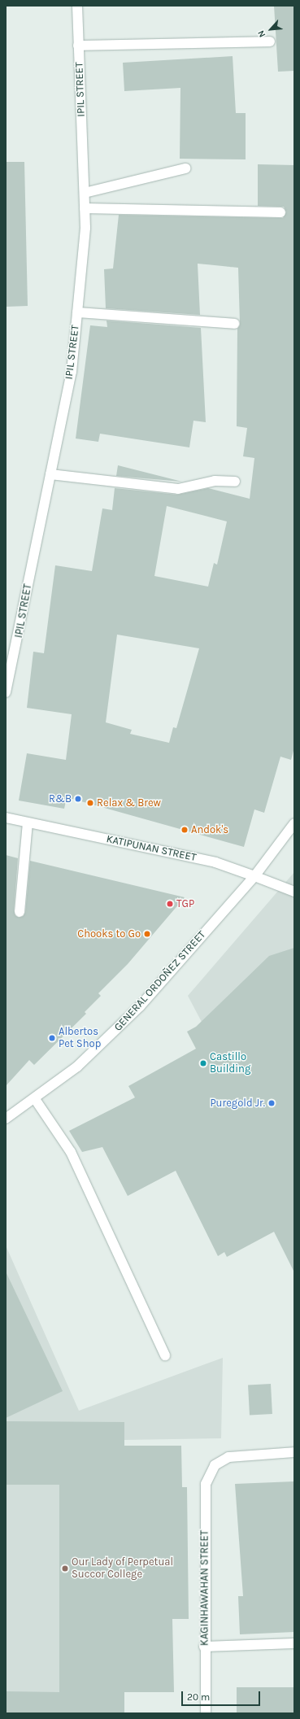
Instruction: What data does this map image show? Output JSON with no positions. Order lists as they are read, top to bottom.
{
  "streets": {
    "street": [
      "IPIL STREET",
      "KATIPUNAN STREET",
      "GENERAL ORDOÑEZ STREET",
      "KAGINHAWAHAN STREET"
    ]
  },
  "crossings": [
    ["KATIPUNAN STREET", "GENERAL ORDOÑEZ STREET"]
  ],
  "places": [
    "R&B",
    "Relax & Brew",
    "Andok's",
    "TGP",
    "Chooks to Go",
    "Albertos Pet Shop",
    "Castillo Building",
    "Puregold Jr.",
    "Our Lady of Perpetual Succor College"
  ],
  "scale_bar": "20 m",
  "north": "bottom left"
}
